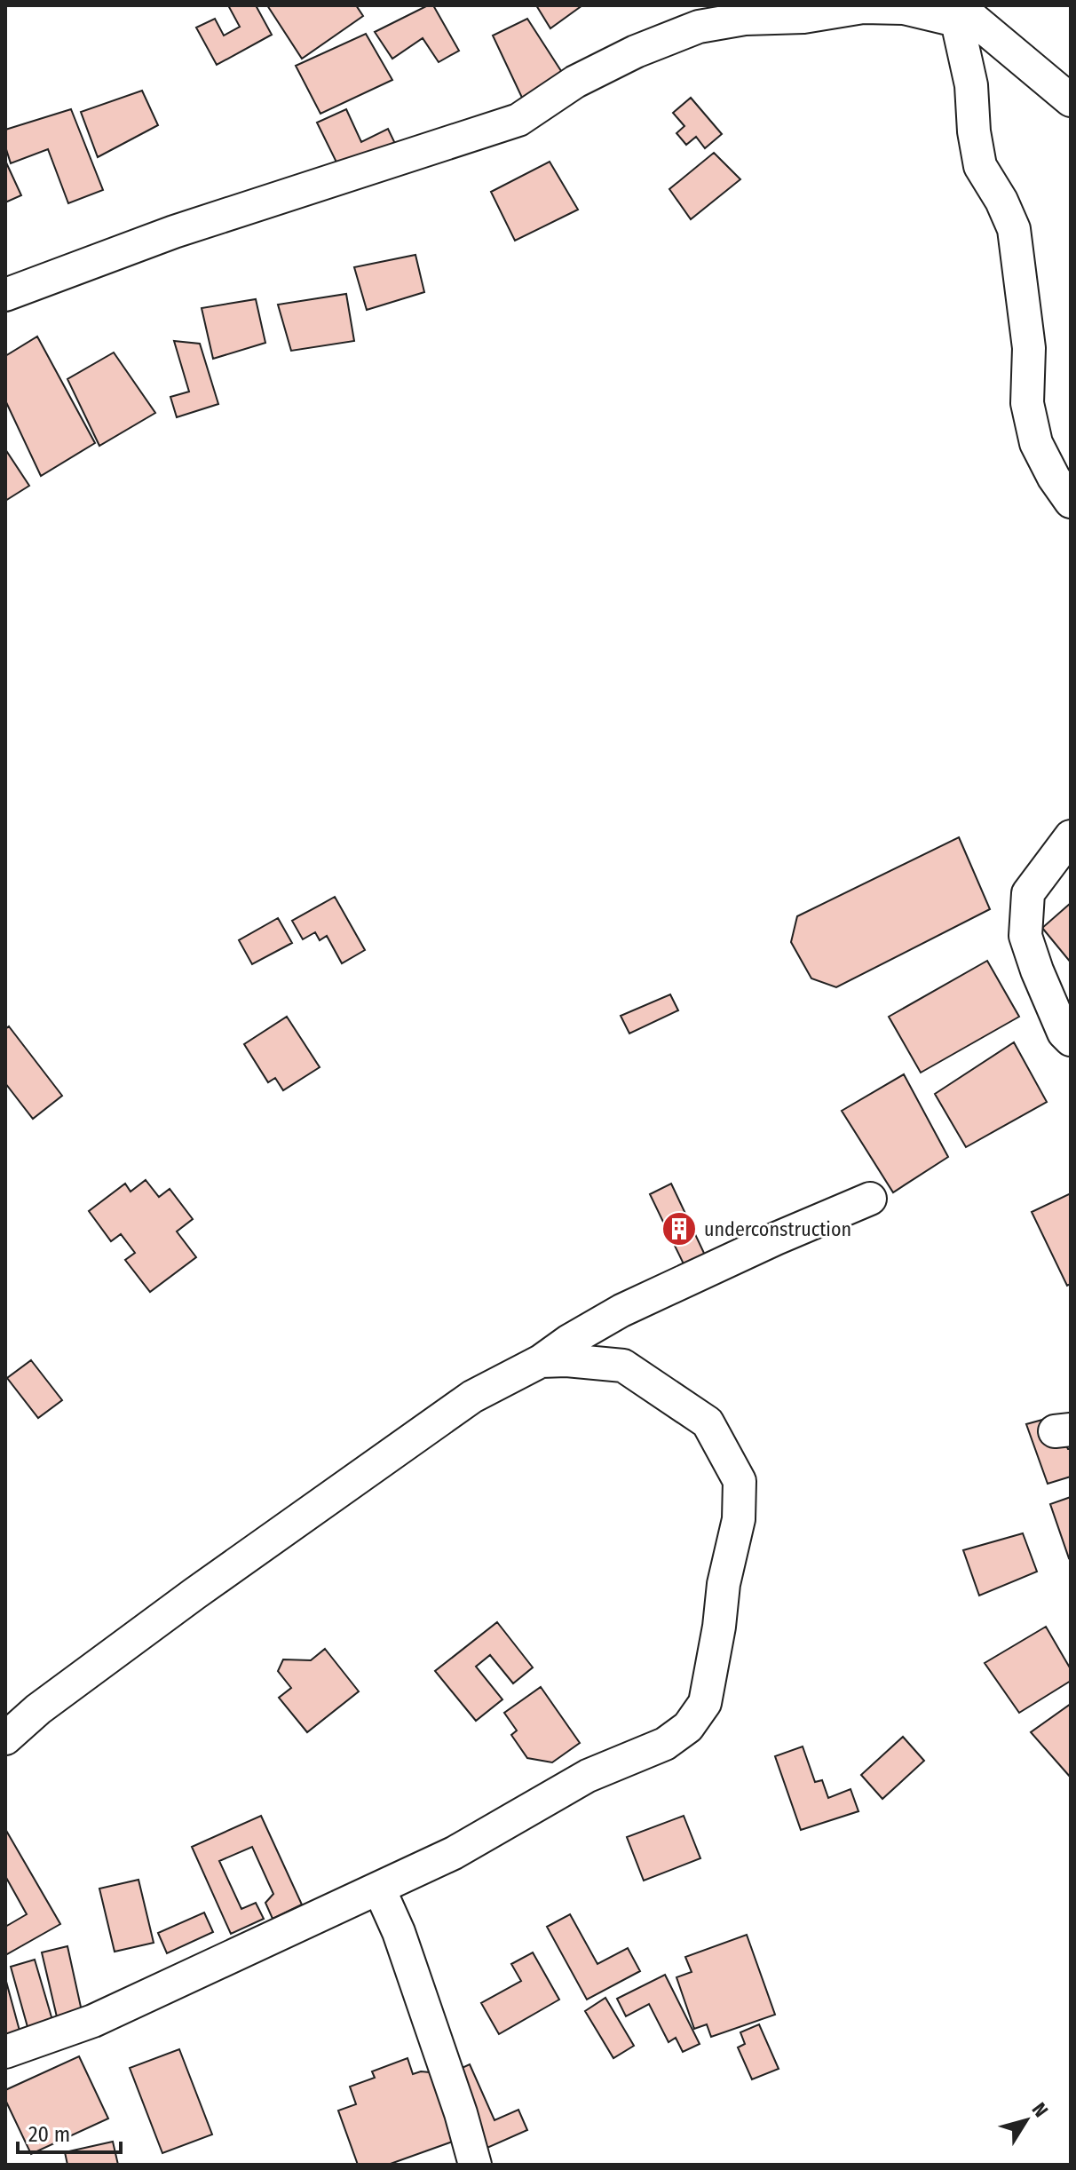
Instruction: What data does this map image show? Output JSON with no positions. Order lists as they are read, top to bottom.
{
  "places": {
    "building": ["underconstruction"]
  },
  "scale_bar": "20 m",
  "north": "top right"
}
